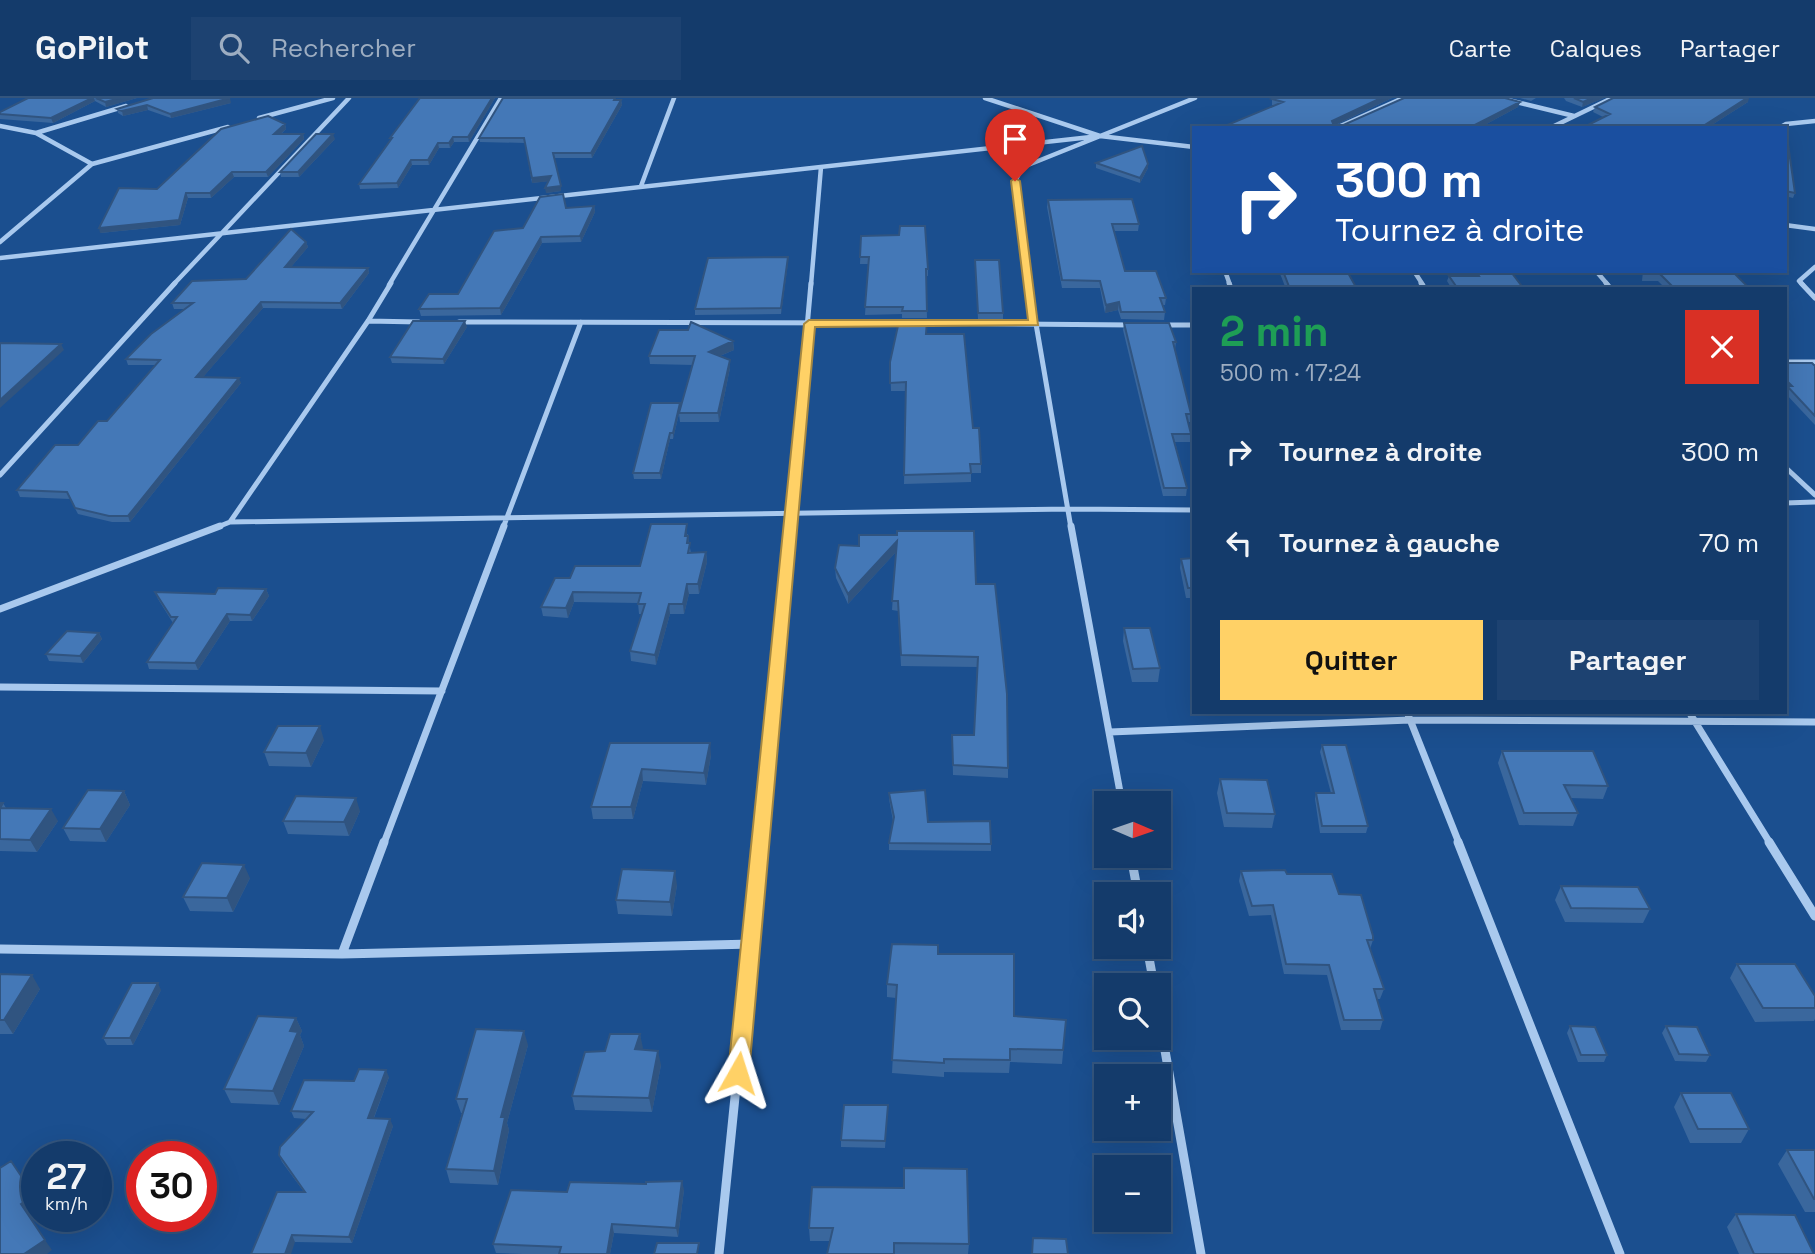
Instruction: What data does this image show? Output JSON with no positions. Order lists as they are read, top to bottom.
{
  "north": "right",
  "page": {
    "header": "GoPilot",
    "search": "Rechercher",
    "nav": ["Carte", "Calques", "Partager"],
    "turn": ["300 m", "Tournez à droite"],
    "heading": ["2 min", "500 m · 17:24"],
    "list": [
      {
        "name": "Tournez à droite",
        "value": "300 m"
      },
      {
        "name": "Tournez à gauche",
        "value": "70 m"
      }
    ],
    "buttons": ["Quitter", "Partager"],
    "map_buttons": ["+", "−"],
    "speed": "27 km/h",
    "limit": "30"
  }
}
